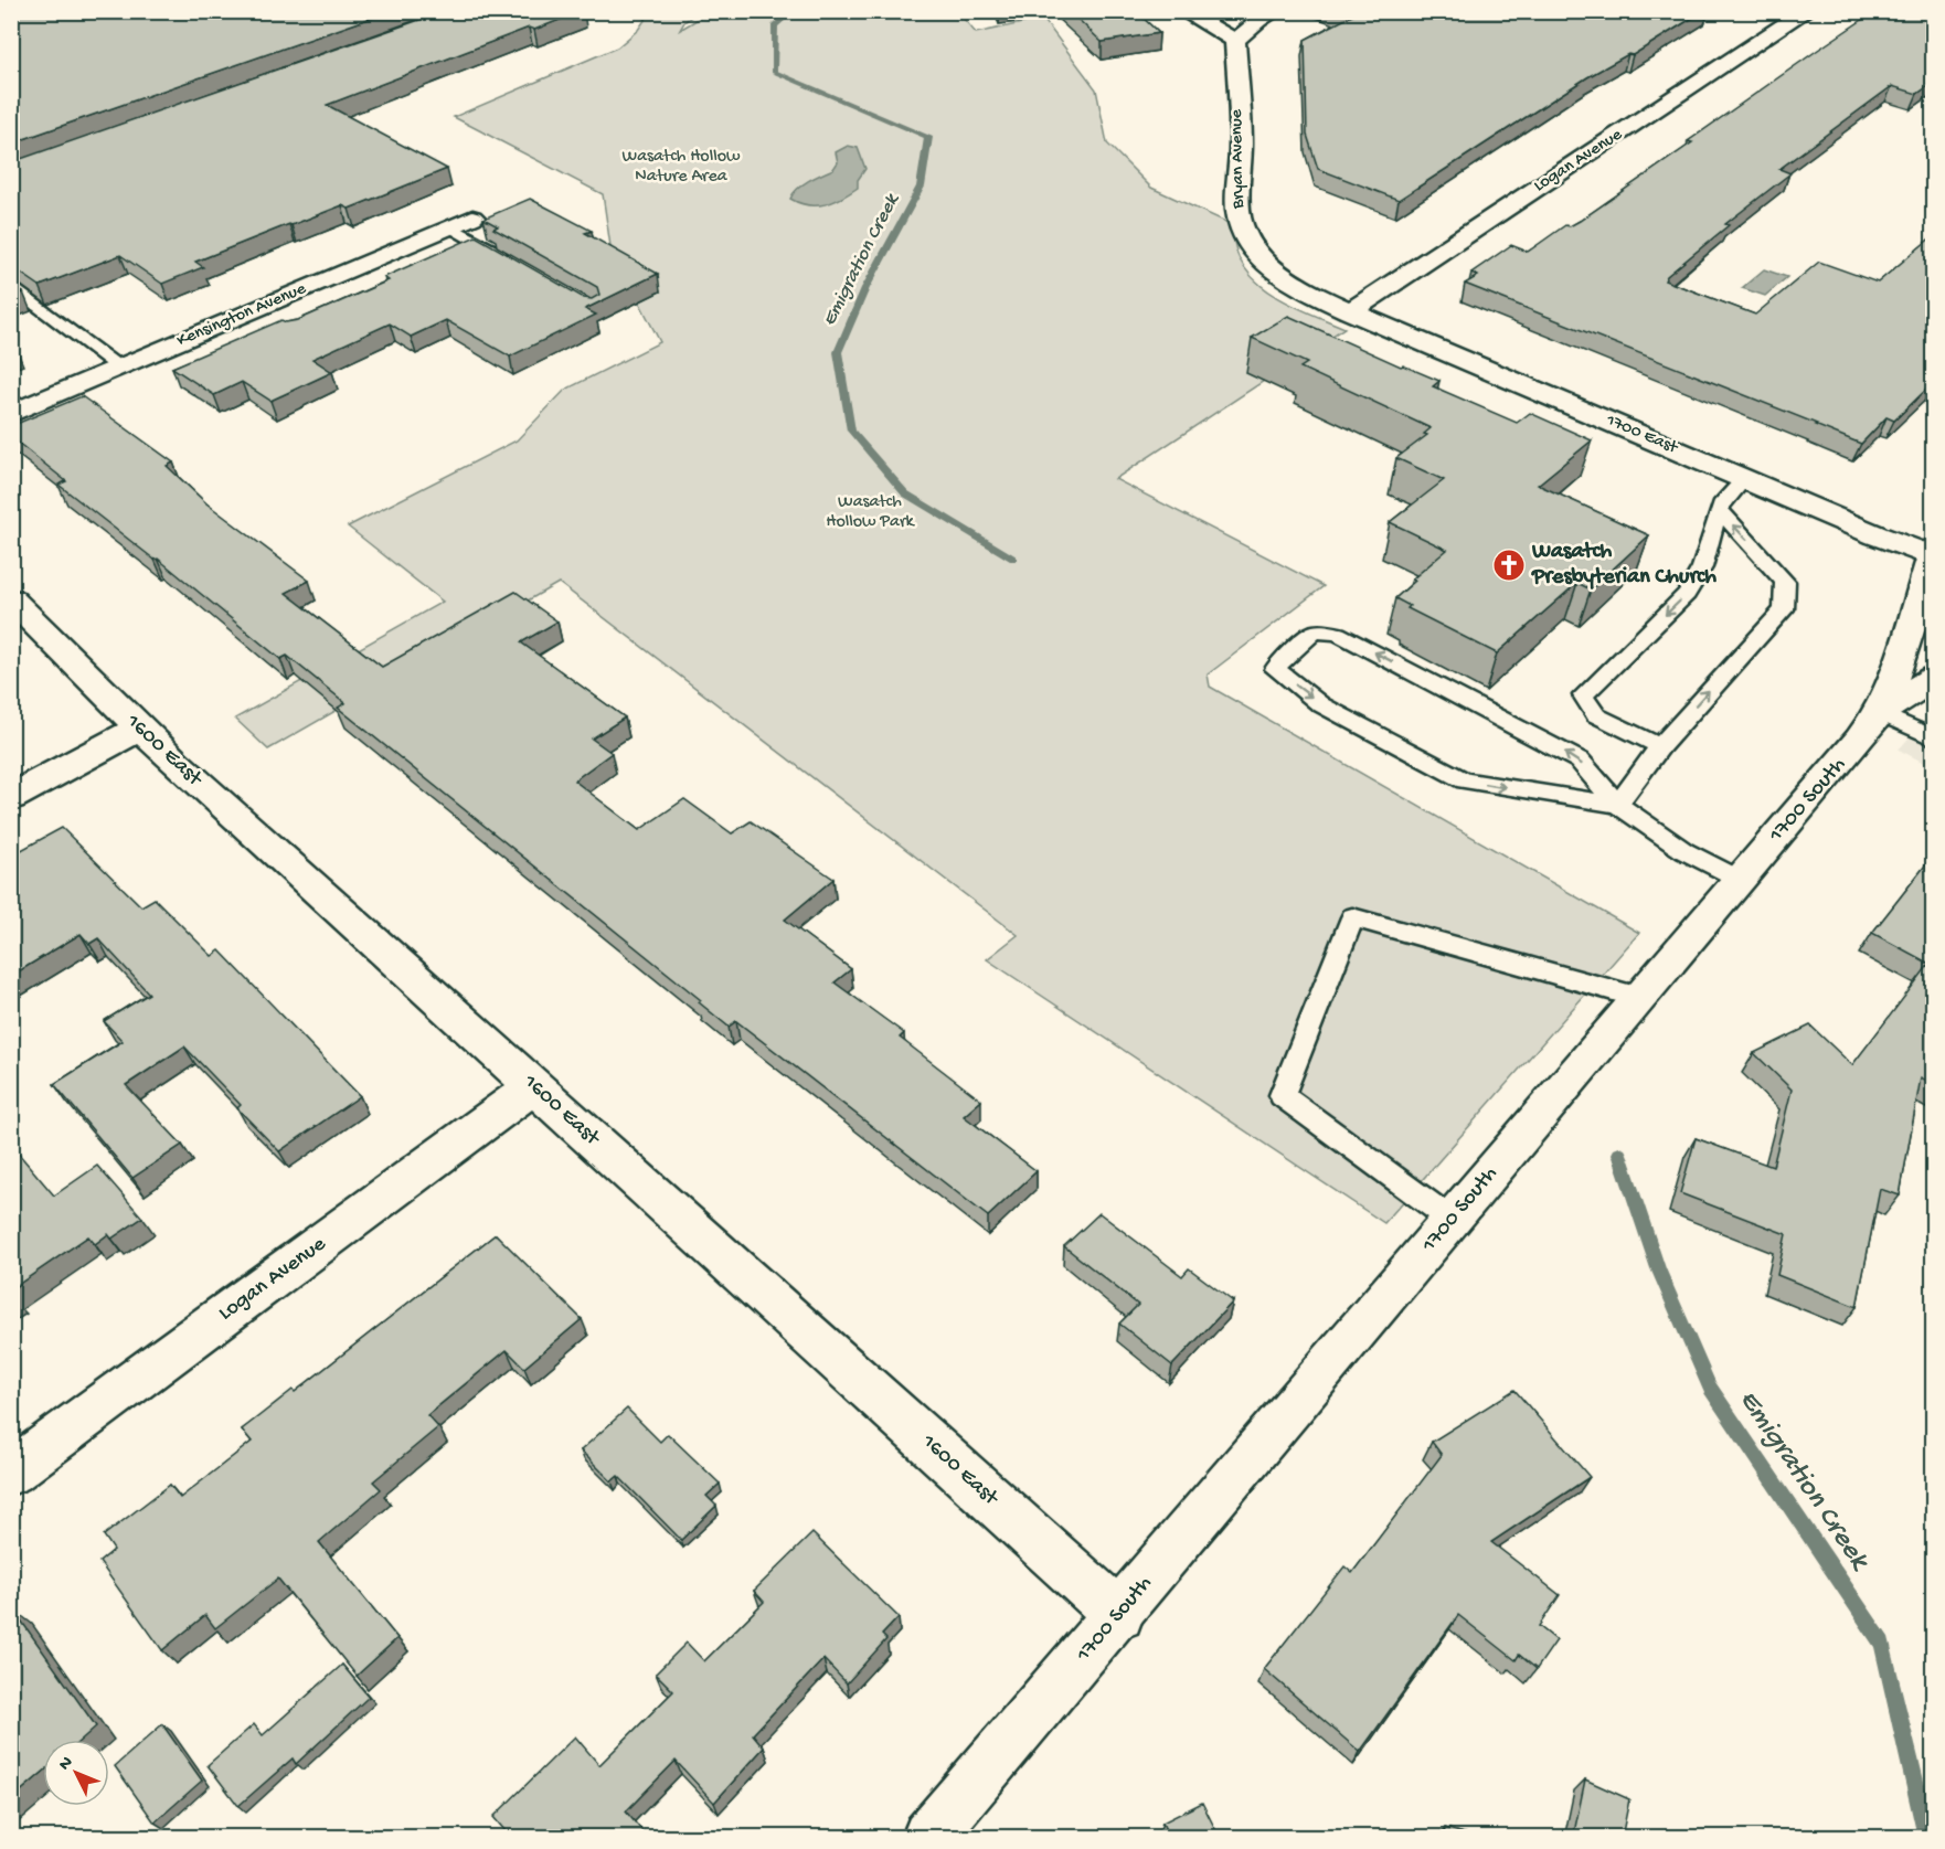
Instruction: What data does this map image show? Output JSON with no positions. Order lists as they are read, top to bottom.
{
  "streets": {
    "street": [
      "Bryan Avenue",
      "Logan Avenue",
      "Kensington Avenue",
      "1700 East",
      "1600 East",
      "1700 South"
    ]
  },
  "crossings": [
    ["Bryan Avenue", "Logan Avenue"],
    ["Bryan Avenue", "1700 East"],
    ["Logan Avenue", "1700 East"],
    ["Logan Avenue", "1600 East"],
    ["1700 East", "1700 South"],
    ["1600 East", "1700 South"]
  ],
  "water": ["Emigration Creek"],
  "parks": ["Wasatch Hollow Nature Area", "Wasatch Hollow Park"],
  "places": {
    "church": ["Wasatch Presbyterian Church"]
  },
  "north": "top left"
}
